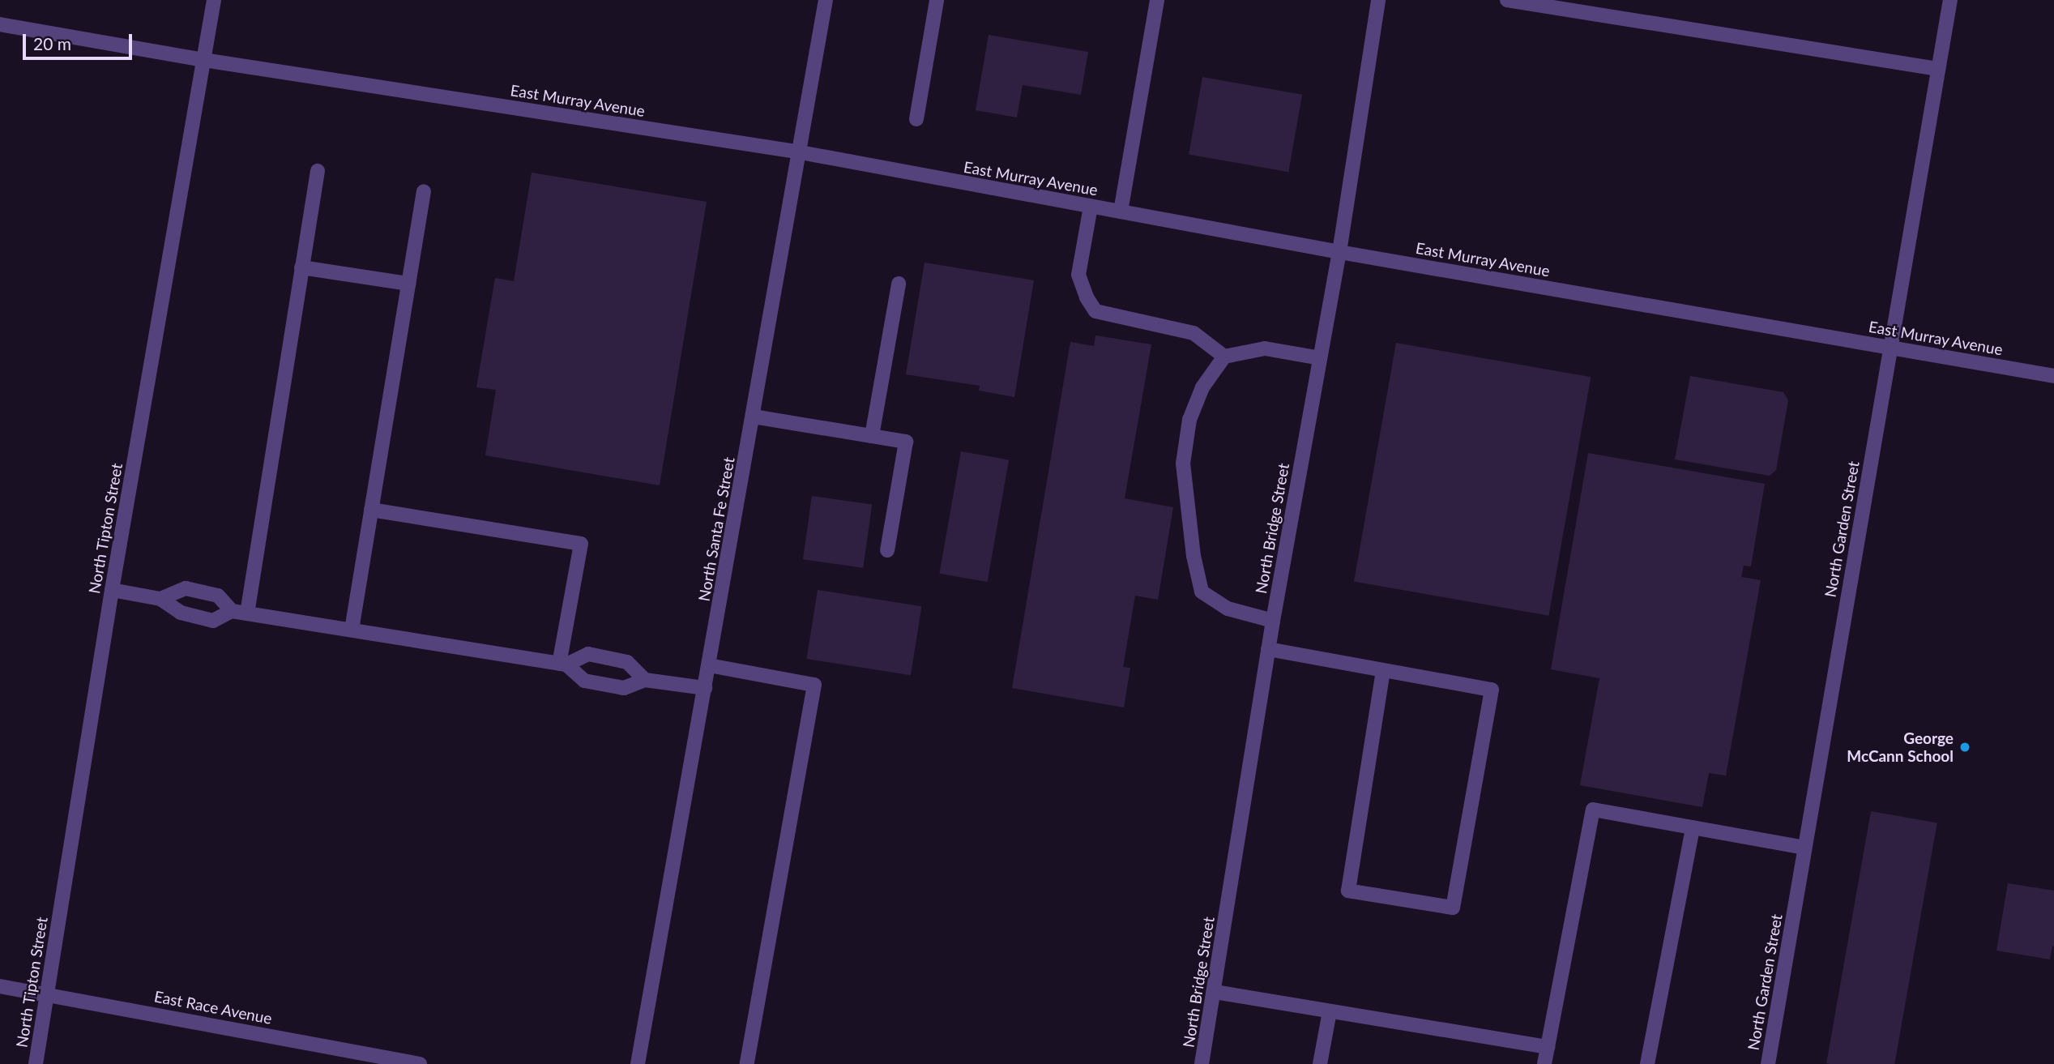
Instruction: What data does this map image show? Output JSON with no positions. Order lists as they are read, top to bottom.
{
  "streets": {
    "street": [
      "East Murray Avenue",
      "North Tipton Street",
      "North Bridge Street",
      "North Santa Fe Street",
      "North Garden Street",
      "East Race Avenue"
    ]
  },
  "crossings": [
    ["East Murray Avenue", "North Tipton Street"],
    ["East Murray Avenue", "North Bridge Street"],
    ["East Murray Avenue", "North Santa Fe Street"],
    ["East Murray Avenue", "North Garden Street"],
    ["North Tipton Street", "East Race Avenue"]
  ],
  "places": ["George McCann School"],
  "scale_bar": "20 m"
}
